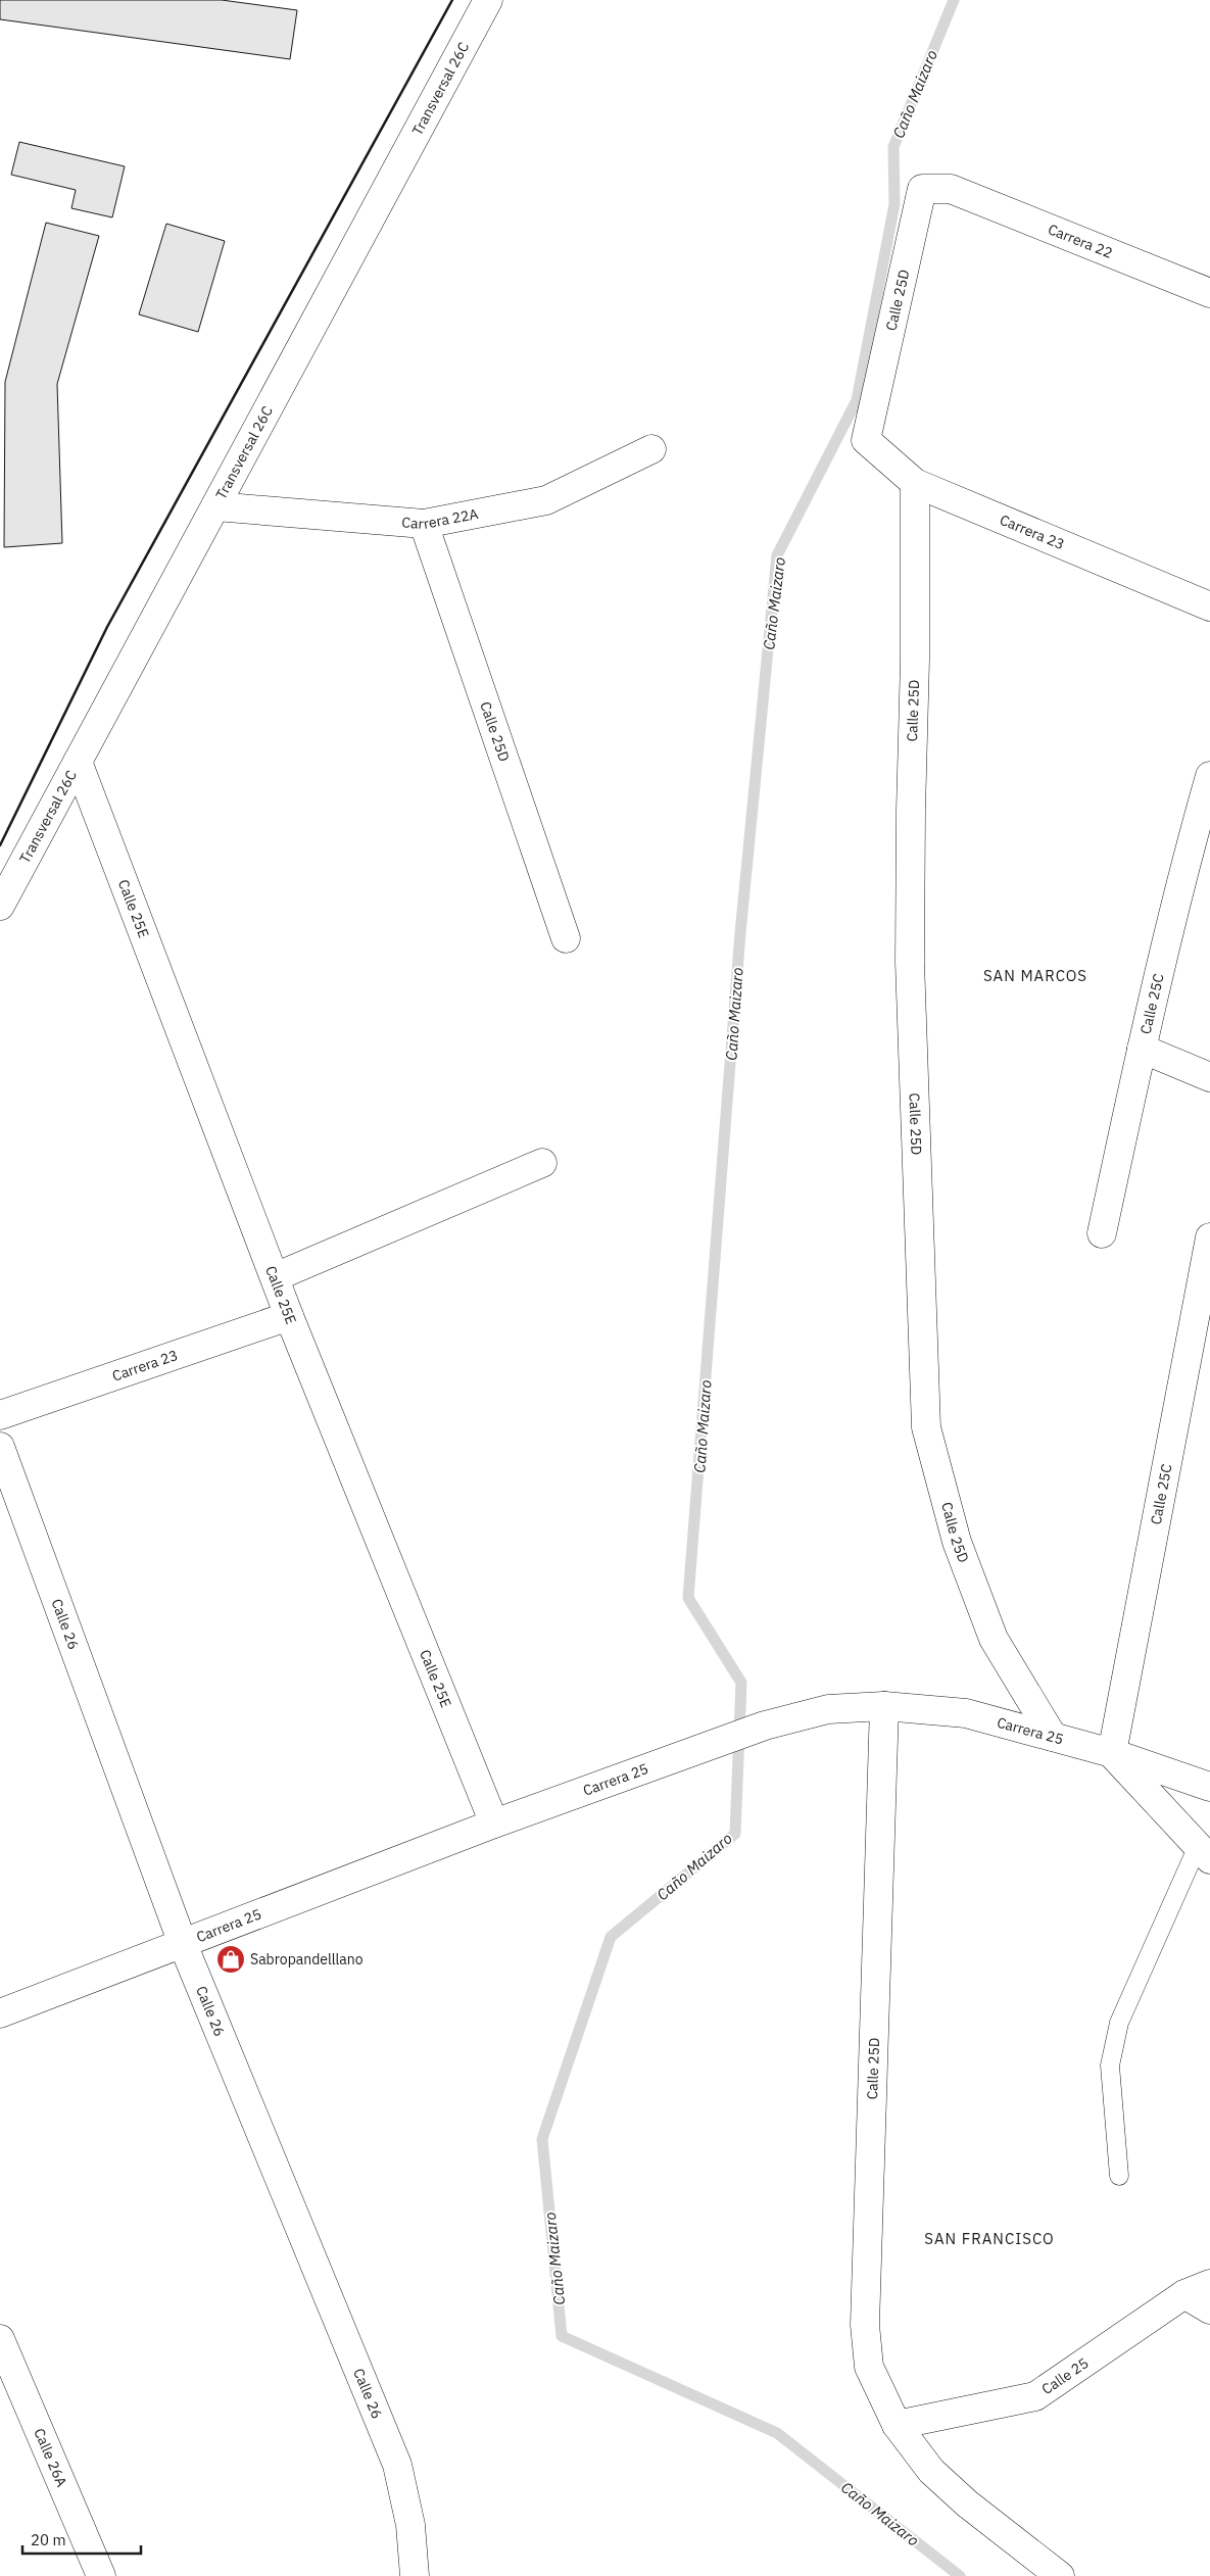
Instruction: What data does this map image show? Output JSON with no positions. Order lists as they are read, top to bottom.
{
  "streets": {
    "street": [
      "Transversal 26C",
      "Carrera 22",
      "Calle 25D",
      "Carrera 22A",
      "Carrera 23",
      "Calle 25E",
      "Calle 25C",
      "Calle 26",
      "Carrera 25",
      "Calle 25",
      "Calle 26A"
    ]
  },
  "crossings": [
    ["Transversal 26C", "Carrera 22A"],
    ["Transversal 26C", "Calle 25E"],
    ["Carrera 22", "Calle 25D"],
    ["Calle 25D", "Carrera 22A"],
    ["Calle 25D", "Carrera 23"],
    ["Calle 25D", "Carrera 25"],
    ["Calle 25D", "Calle 25"],
    ["Carrera 23", "Calle 25E"],
    ["Calle 25E", "Carrera 25"],
    ["Calle 25C", "Carrera 25"],
    ["Calle 26", "Carrera 25"]
  ],
  "districts": ["SAN MARCOS", "SAN FRANCISCO"],
  "water": ["Caño Maizaro"],
  "places": {
    "shop": ["Sabropandelllano"]
  },
  "scale_bar": "20 m"
}
